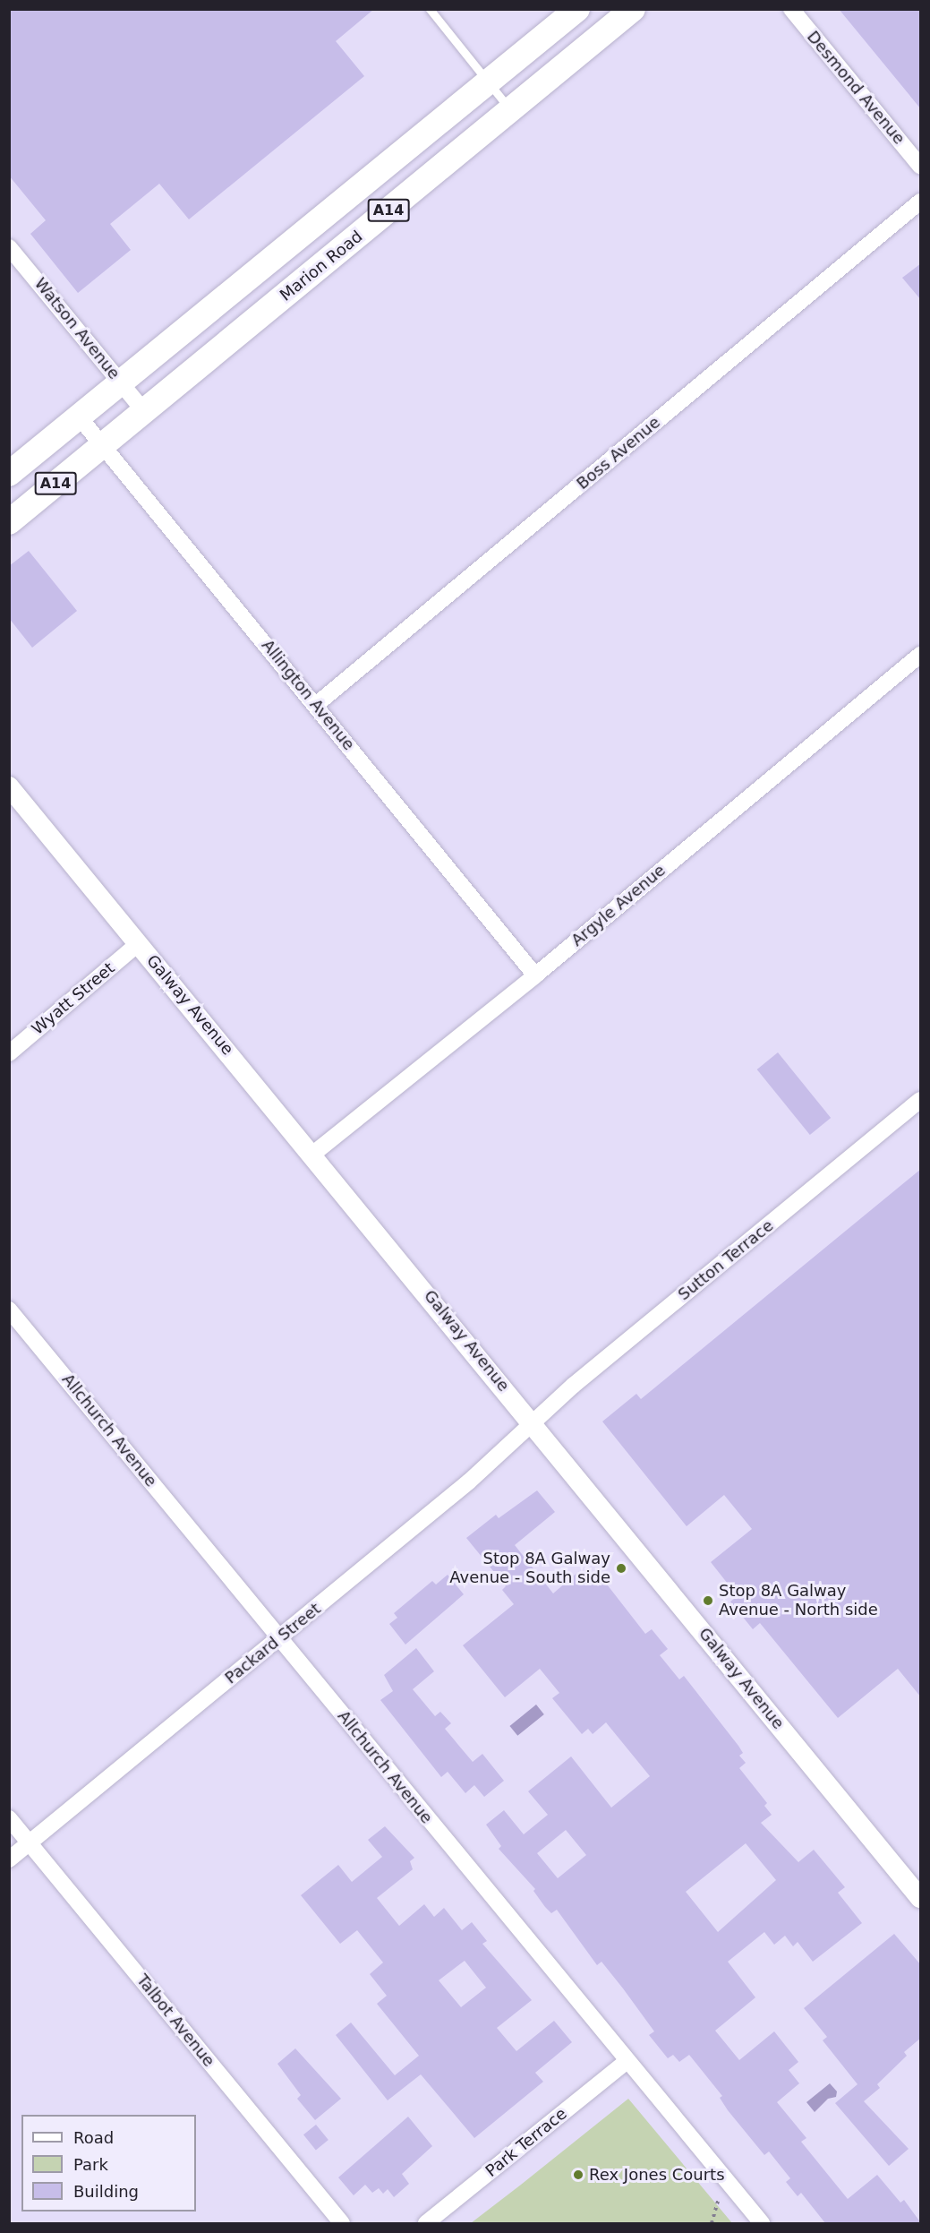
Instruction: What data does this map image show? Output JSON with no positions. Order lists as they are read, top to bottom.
{
  "streets": {
    "main road": ["A14", "Marion Road"],
    "street": [
      "Desmond Avenue",
      "Watson Avenue",
      "Boss Avenue",
      "Allington Avenue",
      "Argyle Avenue",
      "Wyatt Street",
      "Galway Avenue",
      "Sutton Terrace",
      "Allchurch Avenue",
      "Packard Street",
      "Talbot Avenue",
      "Park Terrace"
    ]
  },
  "crossings": [
    ["A14", "Watson Avenue"],
    ["A14", "Allington Avenue"],
    ["Marion Road", "Watson Avenue"],
    ["Marion Road", "Allington Avenue"],
    ["Boss Avenue", "Allington Avenue"],
    ["Allington Avenue", "Argyle Avenue"],
    ["Argyle Avenue", "Galway Avenue"],
    ["Wyatt Street", "Galway Avenue"],
    ["Galway Avenue", "Sutton Terrace"],
    ["Galway Avenue", "Packard Street"],
    ["Sutton Terrace", "Packard Street"],
    ["Allchurch Avenue", "Packard Street"],
    ["Allchurch Avenue", "Park Terrace"],
    ["Packard Street", "Talbot Avenue"]
  ],
  "places": ["Stop 8A Galway Avenue - South side", "Stop 8A Galway Avenue - North side", "Rex Jones Courts"],
  "legend": ["Road", "Park", "Building"]
}
